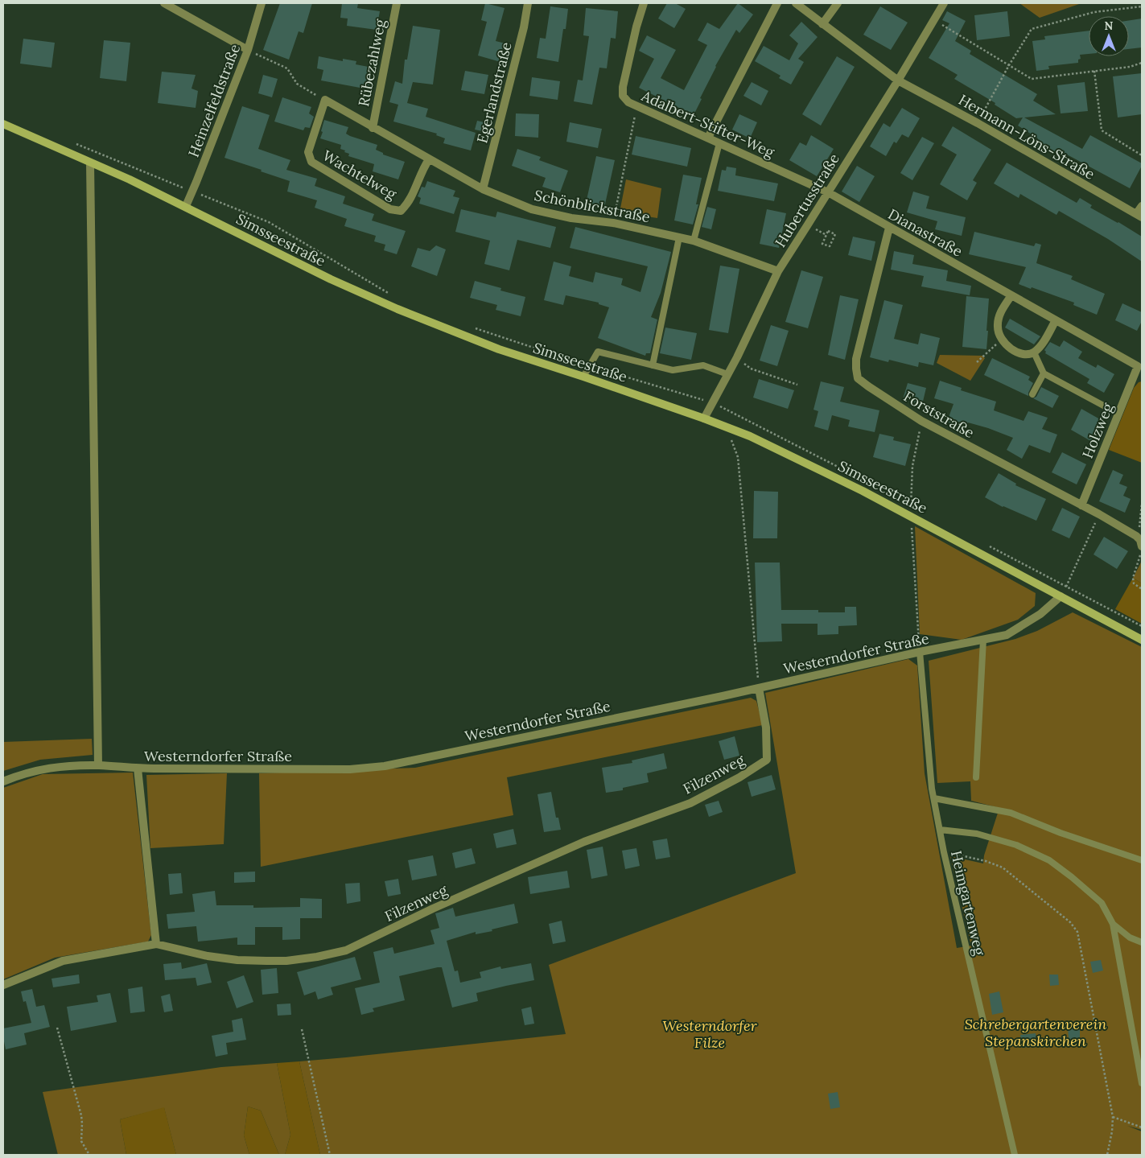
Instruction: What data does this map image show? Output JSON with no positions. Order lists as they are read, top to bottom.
{
  "streets": {
    "main road": ["Simsseestraße"],
    "street": [
      "Rübezahlweg",
      "Egerlandstraße",
      "Heinzelfeldstraße",
      "Adalbert-Stifter-Weg",
      "Hermann-Löns-Straße",
      "Wachtelweg",
      "Hubertusstraße",
      "Schönblickstraße",
      "Dianastraße",
      "Forststraße",
      "Holzweg",
      "Westerndorfer Straße",
      "Filzenweg"
    ],
    "lane": ["Heimgartenweg"]
  },
  "crossings": [
    ["Rübezahlweg", "Schönblickstraße"],
    ["Egerlandstraße", "Schönblickstraße"],
    ["Heinzelfeldstraße", "Simsseestraße"],
    ["Adalbert-Stifter-Weg", "Hubertusstraße"],
    ["Adalbert-Stifter-Weg", "Dianastraße"],
    ["Hermann-Löns-Straße", "Hubertusstraße"],
    ["Wachtelweg", "Schönblickstraße"],
    ["Hubertusstraße", "Schönblickstraße"],
    ["Hubertusstraße", "Dianastraße"],
    ["Hubertusstraße", "Simsseestraße"],
    ["Dianastraße", "Forststraße"],
    ["Dianastraße", "Holzweg"],
    ["Simsseestraße", "Westerndorfer Straße"],
    ["Forststraße", "Holzweg"],
    ["Westerndorfer Straße", "Filzenweg"],
    ["Westerndorfer Straße", "Heimgartenweg"]
  ],
  "parks": ["Schrebergartenverein Stepanskirchen", "Westerndorfer Filze"],
  "north": "top"
}
